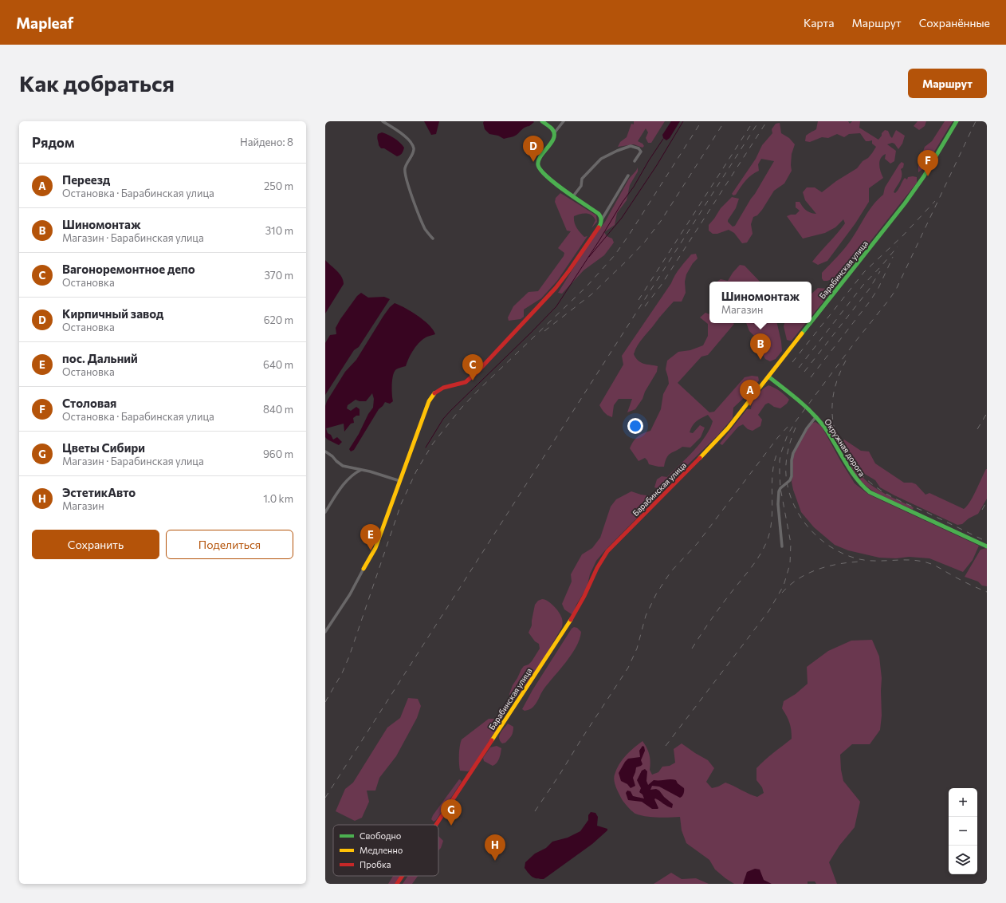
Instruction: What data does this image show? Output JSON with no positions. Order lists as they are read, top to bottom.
{
  "streets": {
    "street": ["Барабинская улица", "Окружная дорога"]
  },
  "crossings": [
    ["Барабинская улица", "Окружная дорога"]
  ],
  "legend": ["Свободно", "Медленно", "Пробка"],
  "page": {
    "header": "Mapleaf",
    "nav": ["Карта", "Маршрут", "Сохранённые"],
    "buttons": [
      "Маршрут",
      ["Сохранить", "Поделиться"]
    ],
    "title": "Как добраться",
    "heading": ["Рядом", "Найдено: 8"],
    "pins": [
      "D",
      "F",
      "B",
      "C",
      "A",
      "E",
      "G",
      "H"
    ],
    "list": [
      {
        "mark": "A",
        "name": "Переезд",
        "note": "Остановка · Барабинская улица",
        "value": "250 m"
      },
      {
        "mark": "B",
        "name": "Шиномонтаж",
        "note": "Магазин · Барабинская улица",
        "value": "310 m"
      },
      {
        "mark": "C",
        "name": "Вагоноремонтное депо",
        "note": "Остановка",
        "value": "370 m"
      },
      {
        "mark": "D",
        "name": "Кирпичный завод",
        "note": "Остановка",
        "value": "620 m"
      },
      {
        "mark": "E",
        "name": "пос. Дальний",
        "note": "Остановка",
        "value": "640 m"
      },
      {
        "mark": "F",
        "name": "Столовая",
        "note": "Остановка · Барабинская улица",
        "value": "840 m"
      },
      {
        "mark": "G",
        "name": "Цветы Сибири",
        "note": "Магазин · Барабинская улица",
        "value": "960 m"
      },
      {
        "mark": "H",
        "name": "ЭстетикАвто",
        "note": "Магазин",
        "value": "1.0 km"
      }
    ],
    "popup": ["Шиномонтаж", "Магазин"],
    "map_buttons": ["+", "−"]
  }
}
